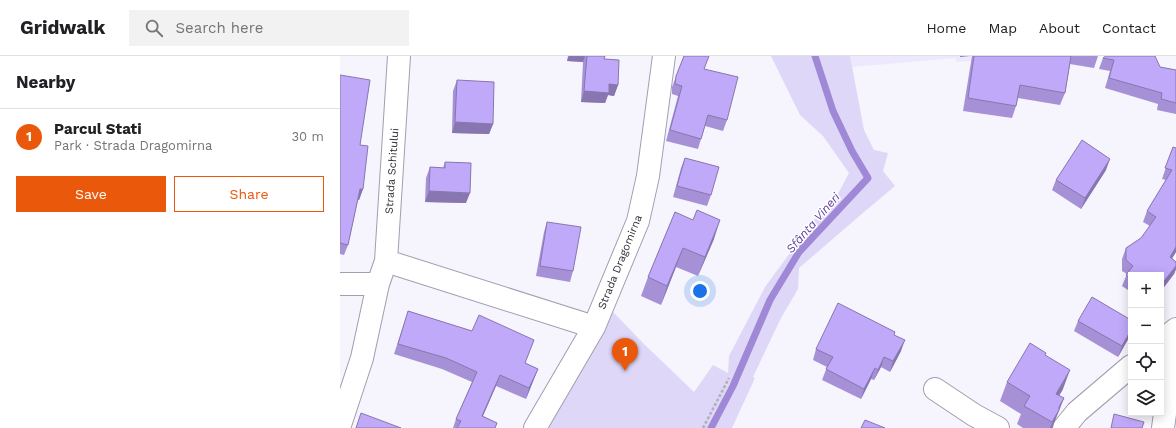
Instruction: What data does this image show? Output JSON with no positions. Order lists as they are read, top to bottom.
{
  "streets": {
    "street": ["Strada Schitului", "Strada Dragomirna"]
  },
  "water": ["Sfânta Vineri"],
  "page": {
    "header": "Gridwalk",
    "search": "Search here",
    "nav": [
      "Home",
      "Map",
      "About",
      "Contact"
    ],
    "heading": "Nearby",
    "list": [
      {
        "mark": "1",
        "name": "Parcul Stati",
        "note": "Park · Strada Dragomirna",
        "value": "30 m"
      }
    ],
    "buttons": ["Save", "Share"],
    "map_buttons": ["+", "−"],
    "pins": "1"
  }
}
